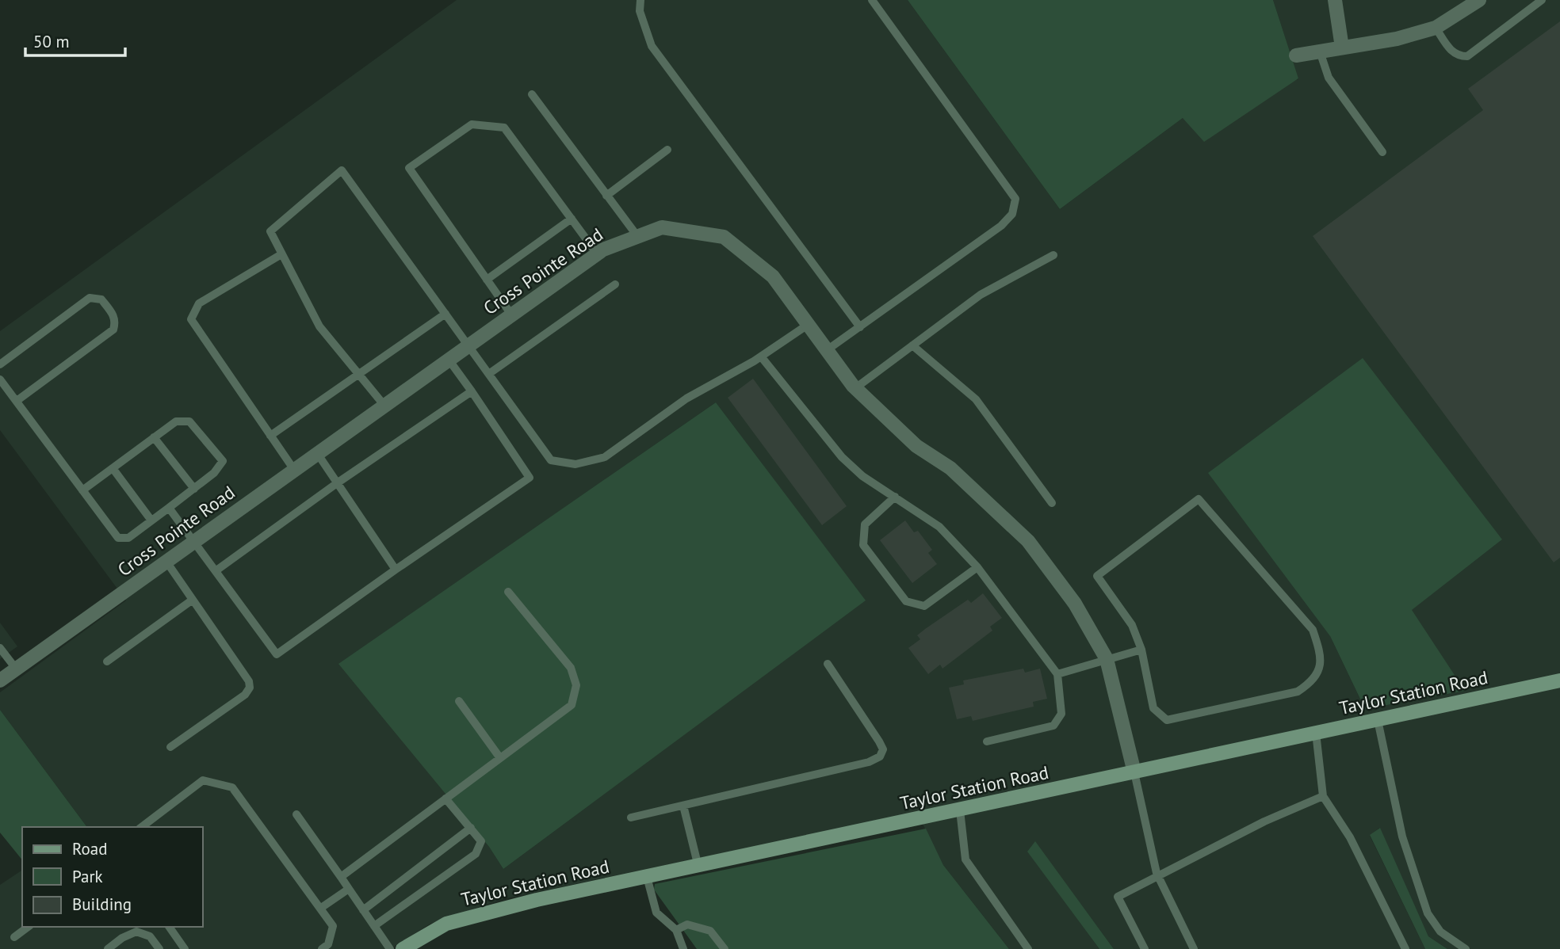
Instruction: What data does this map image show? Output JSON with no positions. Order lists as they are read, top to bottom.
{
  "streets": {
    "main road": ["Taylor Station Road"],
    "street": ["Cross Pointe Road"]
  },
  "crossings": [
    ["Cross Pointe Road", "Taylor Station Road"]
  ],
  "legend": ["Road", "Park", "Building"],
  "scale_bar": "50 m"
}
